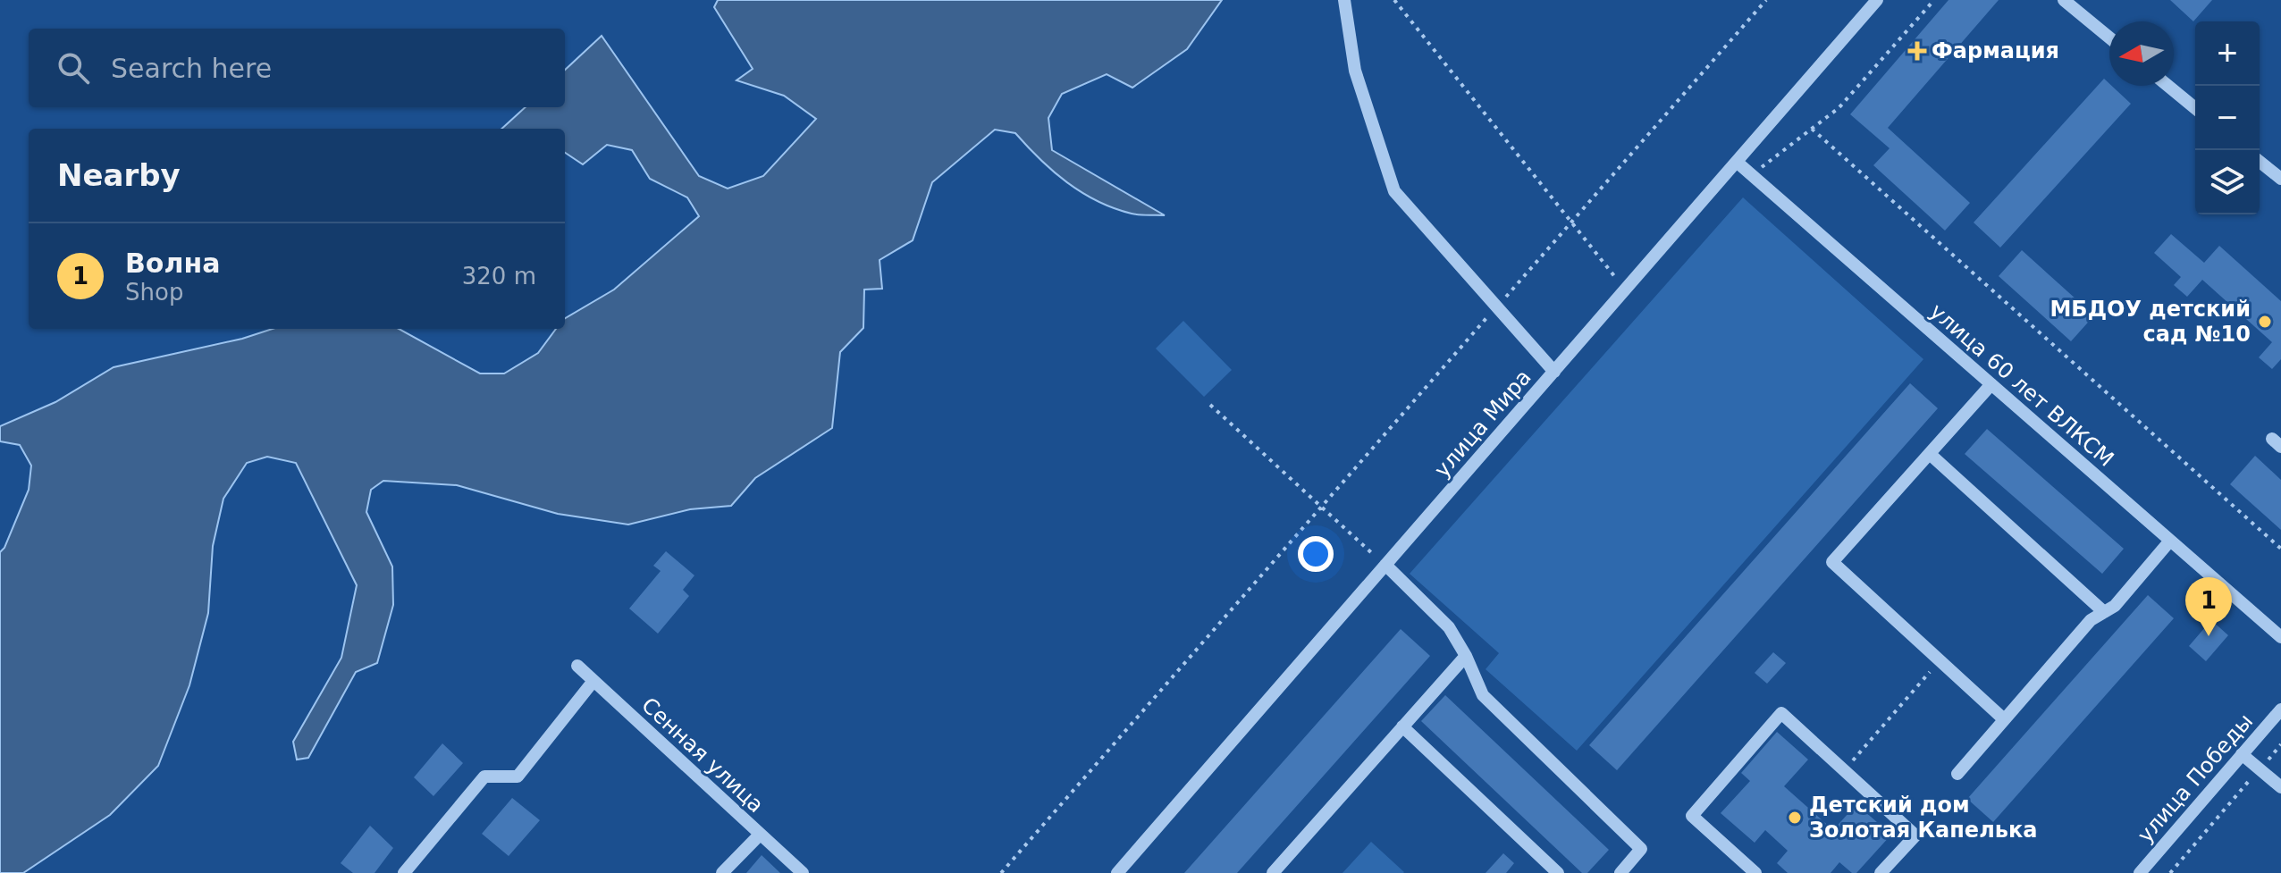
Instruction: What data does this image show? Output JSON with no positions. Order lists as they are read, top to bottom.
{
  "streets": {
    "street": [
      "улица 60 лет ВЛКСМ",
      "улица Мира",
      "Сенная улица",
      "улица Победы"
    ]
  },
  "crossings": [
    ["улица 60 лет ВЛКСМ", "улица Мира"]
  ],
  "places": {
    "health": ["Фармация"],
    "other": ["МБДОУ детский сад №10", "Детский дом Золотая Капелька"]
  },
  "north": "left",
  "page": {
    "map_buttons": ["+", "−"],
    "search": "Search here",
    "heading": "Nearby",
    "list": [
      {
        "mark": "1",
        "name": "Волна",
        "note": "Shop",
        "value": "320 m"
      }
    ],
    "pins": "1"
  }
}
